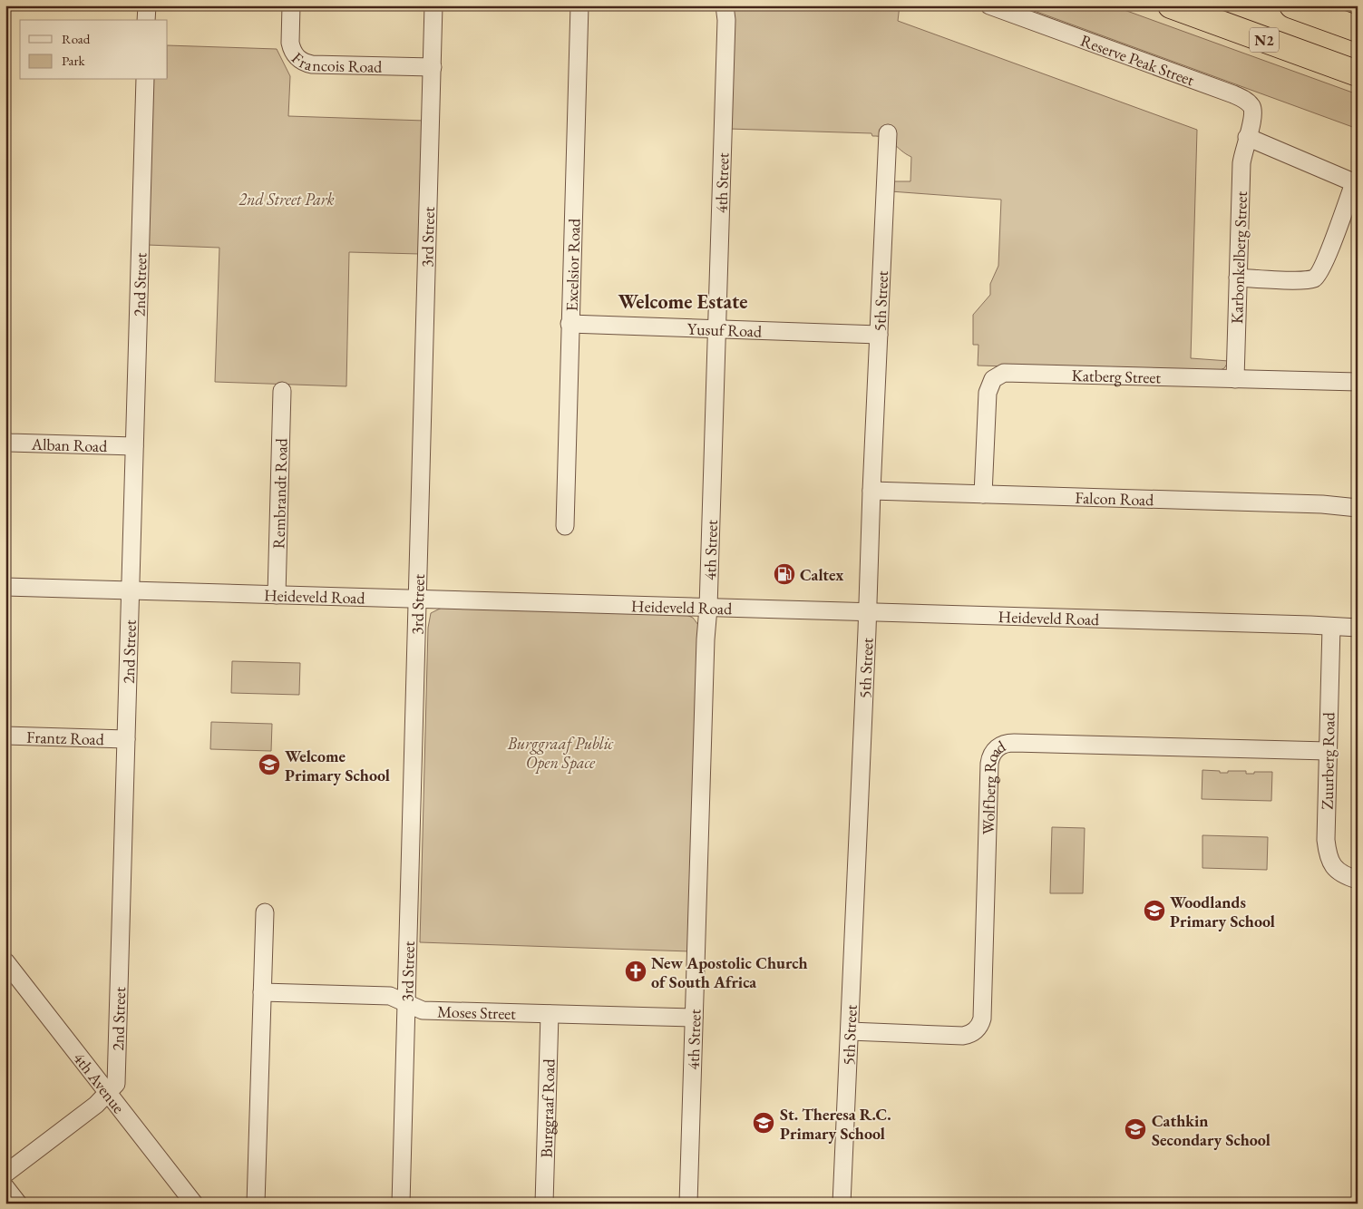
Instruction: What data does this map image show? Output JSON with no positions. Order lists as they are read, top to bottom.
{
  "streets": {
    "highway": ["N2"],
    "street": [
      "Francois Road",
      "Reserve Peak Street",
      "4th Street",
      "3rd Street",
      "Karbonkelberg Street",
      "Excelsior Road",
      "2nd Street",
      "5th Street",
      "Yusuf Road",
      "Katberg Street",
      "Alban Road",
      "Rembrandt Road",
      "Falcon Road",
      "Heideveld Road",
      "Frantz Road",
      "Zuurberg Road",
      "Wolfberg Road",
      "Moses Street",
      "4th Avenue",
      "Burggraaf Road"
    ]
  },
  "crossings": [
    ["Francois Road", "3rd Street"],
    ["Reserve Peak Street", "Karbonkelberg Street"],
    ["4th Street", "Yusuf Road"],
    ["4th Street", "Heideveld Road"],
    ["4th Street", "Moses Street"],
    ["3rd Street", "Heideveld Road"],
    ["3rd Street", "Moses Street"],
    ["Karbonkelberg Street", "Katberg Street"],
    ["Excelsior Road", "Yusuf Road"],
    ["2nd Street", "Alban Road"],
    ["2nd Street", "Heideveld Road"],
    ["2nd Street", "Frantz Road"],
    ["2nd Street", "4th Avenue"],
    ["5th Street", "Yusuf Road"],
    ["5th Street", "Falcon Road"],
    ["5th Street", "Heideveld Road"],
    ["5th Street", "Wolfberg Road"],
    ["Katberg Street", "Falcon Road"],
    ["Rembrandt Road", "Heideveld Road"],
    ["Heideveld Road", "Zuurberg Road"],
    ["Zuurberg Road", "Wolfberg Road"],
    ["Moses Street", "Burggraaf Road"]
  ],
  "districts": ["Welcome Estate"],
  "parks": ["2nd Street Park", "Burggraaf Public Open Space"],
  "places": {
    "fuel station": ["Caltex"],
    "school or university": [
      "Welcome Primary School",
      "Woodlands Primary School",
      "St. Theresa R.C. Primary School",
      "Cathkin Secondary School"
    ],
    "church": ["New Apostolic Church of South Africa"]
  },
  "legend": ["Road", "Park"]
}
